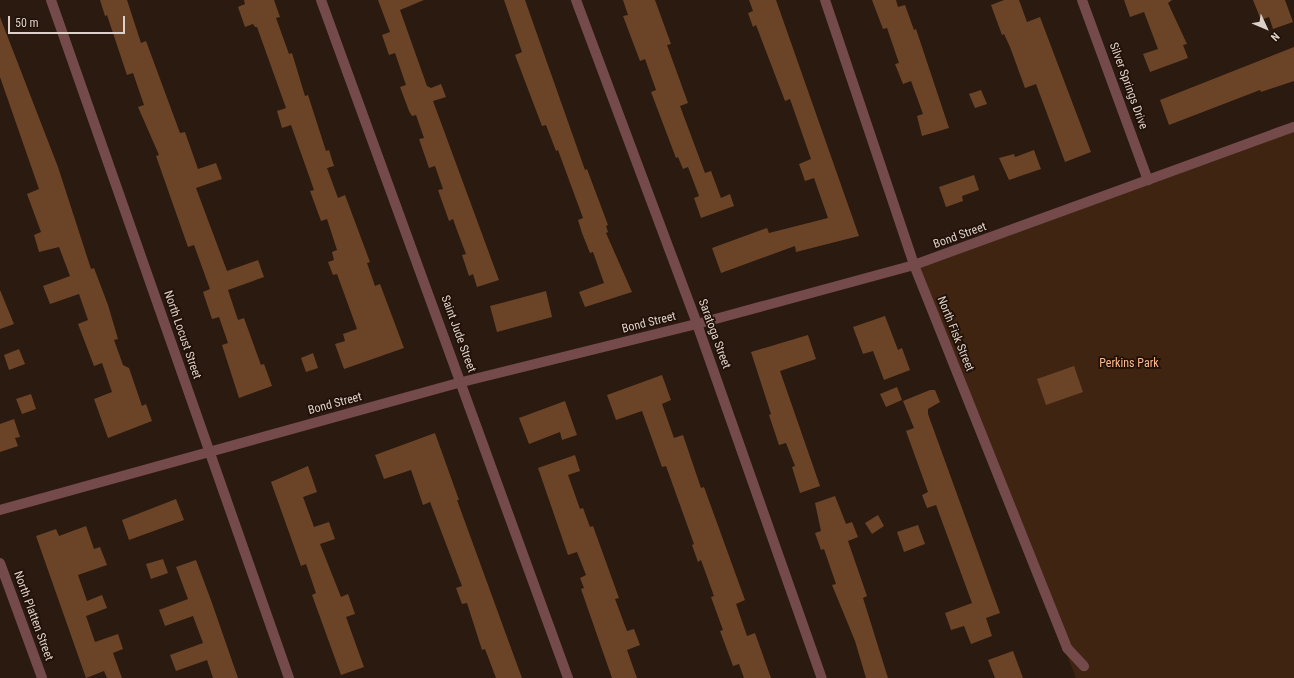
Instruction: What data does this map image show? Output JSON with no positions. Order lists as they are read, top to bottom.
{
  "streets": {
    "street": [
      "Silver Springs Drive",
      "Bond Street",
      "Saint Jude Street",
      "Saratoga Street",
      "North Fisk Street",
      "North Locust Street",
      "North Platten Street"
    ]
  },
  "crossings": [
    ["Silver Springs Drive", "Bond Street"],
    ["Bond Street", "Saint Jude Street"],
    ["Bond Street", "Saratoga Street"],
    ["Bond Street", "North Fisk Street"],
    ["Bond Street", "North Locust Street"]
  ],
  "parks": ["Perkins Park"],
  "scale_bar": "50 m",
  "north": "bottom right"
}
